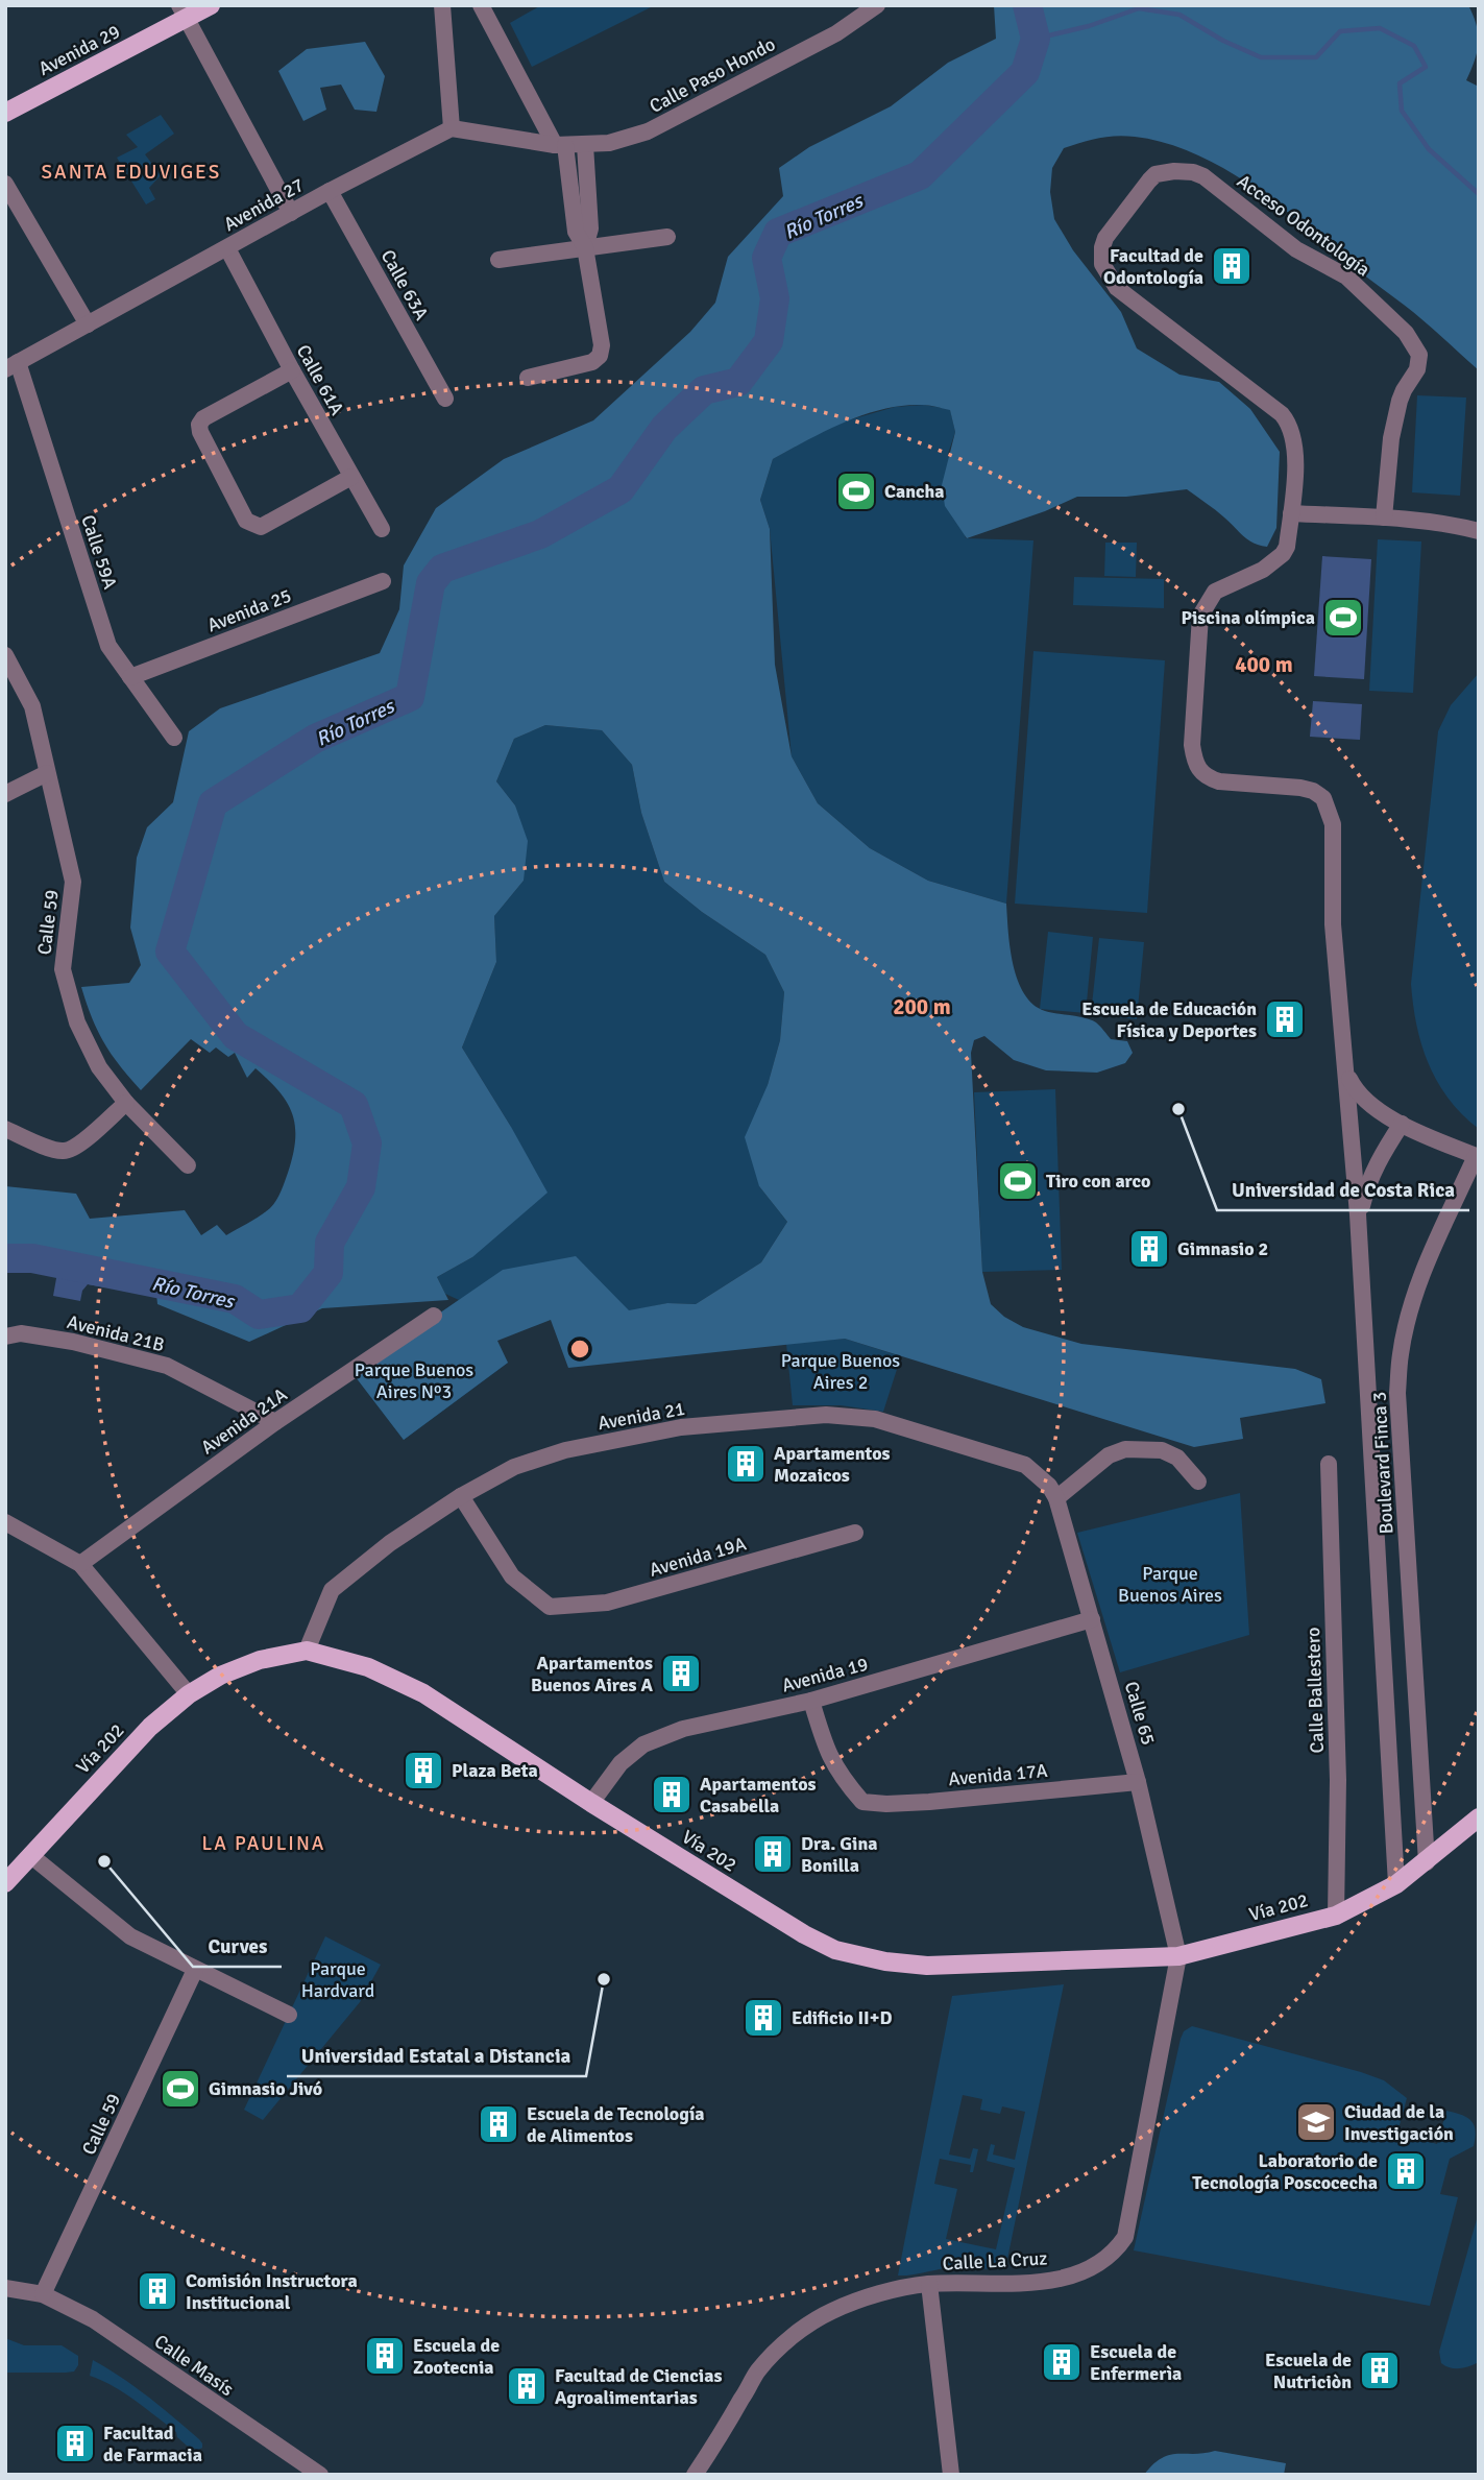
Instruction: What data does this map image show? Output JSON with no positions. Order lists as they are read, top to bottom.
{
  "streets": {
    "main road": ["Avenida 29", "Vía 202"],
    "street": [
      "Calle Paso Hondo",
      "Avenida 27",
      "Acceso Odontología",
      "Calle 63A",
      "Calle 61A",
      "Calle 59A",
      "Avenida 25",
      "Calle 59",
      "Avenida 21B",
      "Avenida 21",
      "Avenida 21A",
      "Boulevard Finca 3",
      "Avenida 19A",
      "Avenida 19",
      "Calle Ballestero",
      "Calle 65",
      "Avenida 17A",
      "Calle La Cruz",
      "Calle Masís"
    ]
  },
  "crossings": [
    ["Avenida 27", "Calle 63A"],
    ["Avenida 27", "Calle 61A"],
    ["Avenida 27", "Calle 59A"],
    ["Acceso Odontología", "Boulevard Finca 3"],
    ["Calle 59A", "Avenida 25"],
    ["Calle 59", "Calle Masís"],
    ["Avenida 21B", "Avenida 21A"],
    ["Avenida 21", "Avenida 19A"],
    ["Avenida 21", "Calle 65"],
    ["Avenida 21", "Vía 202"],
    ["Boulevard Finca 3", "Vía 202"],
    ["Avenida 19", "Calle 65"],
    ["Avenida 19", "Vía 202"],
    ["Avenida 19", "Avenida 17A"],
    ["Calle Ballestero", "Vía 202"],
    ["Calle 65", "Vía 202"],
    ["Calle 65", "Avenida 17A"],
    ["Calle 65", "Calle La Cruz"],
    ["Vía 202", "Calle La Cruz"]
  ],
  "districts": ["SANTA EDUVIGES", "LA PAULINA"],
  "water": ["Río Torres"],
  "parks": [
    "Parque Buenos Aires 2",
    "Parque Buenos Aires Nº3",
    "Parque Buenos Aires",
    "Parque Hardvard"
  ],
  "places": {
    "building": [
      "Facultad de Odontología",
      "Escuela de Educación Física y Deportes",
      "Gimnasio 2",
      "Apartamentos Mozaicos",
      "Apartamentos Buenos Aires A",
      "Plaza Beta",
      "Apartamentos Casabella",
      "Dra. Gina Bonilla",
      "Edificio II+D",
      "Escuela de Tecnología de Alimentos",
      "Laboratorio de Tecnología Poscocecha",
      "Comisión Instructora Institucional",
      "Escuela de Zootecnia",
      "Escuela de Enfermerìa",
      "Escuela de Nutriciòn",
      "Facultad de Ciencias Agroalimentarias",
      "Facultad de Farmacia"
    ],
    "sports": [
      "Cancha",
      "Piscina olímpica",
      "Tiro con arco",
      "Gimnasio Jivó"
    ],
    "other": ["Universidad de Costa Rica", "Curves", "Universidad Estatal a Distancia"],
    "school or university": ["Ciudad de la Investigación"]
  },
  "rings": ["400 m", "200 m"]
}
